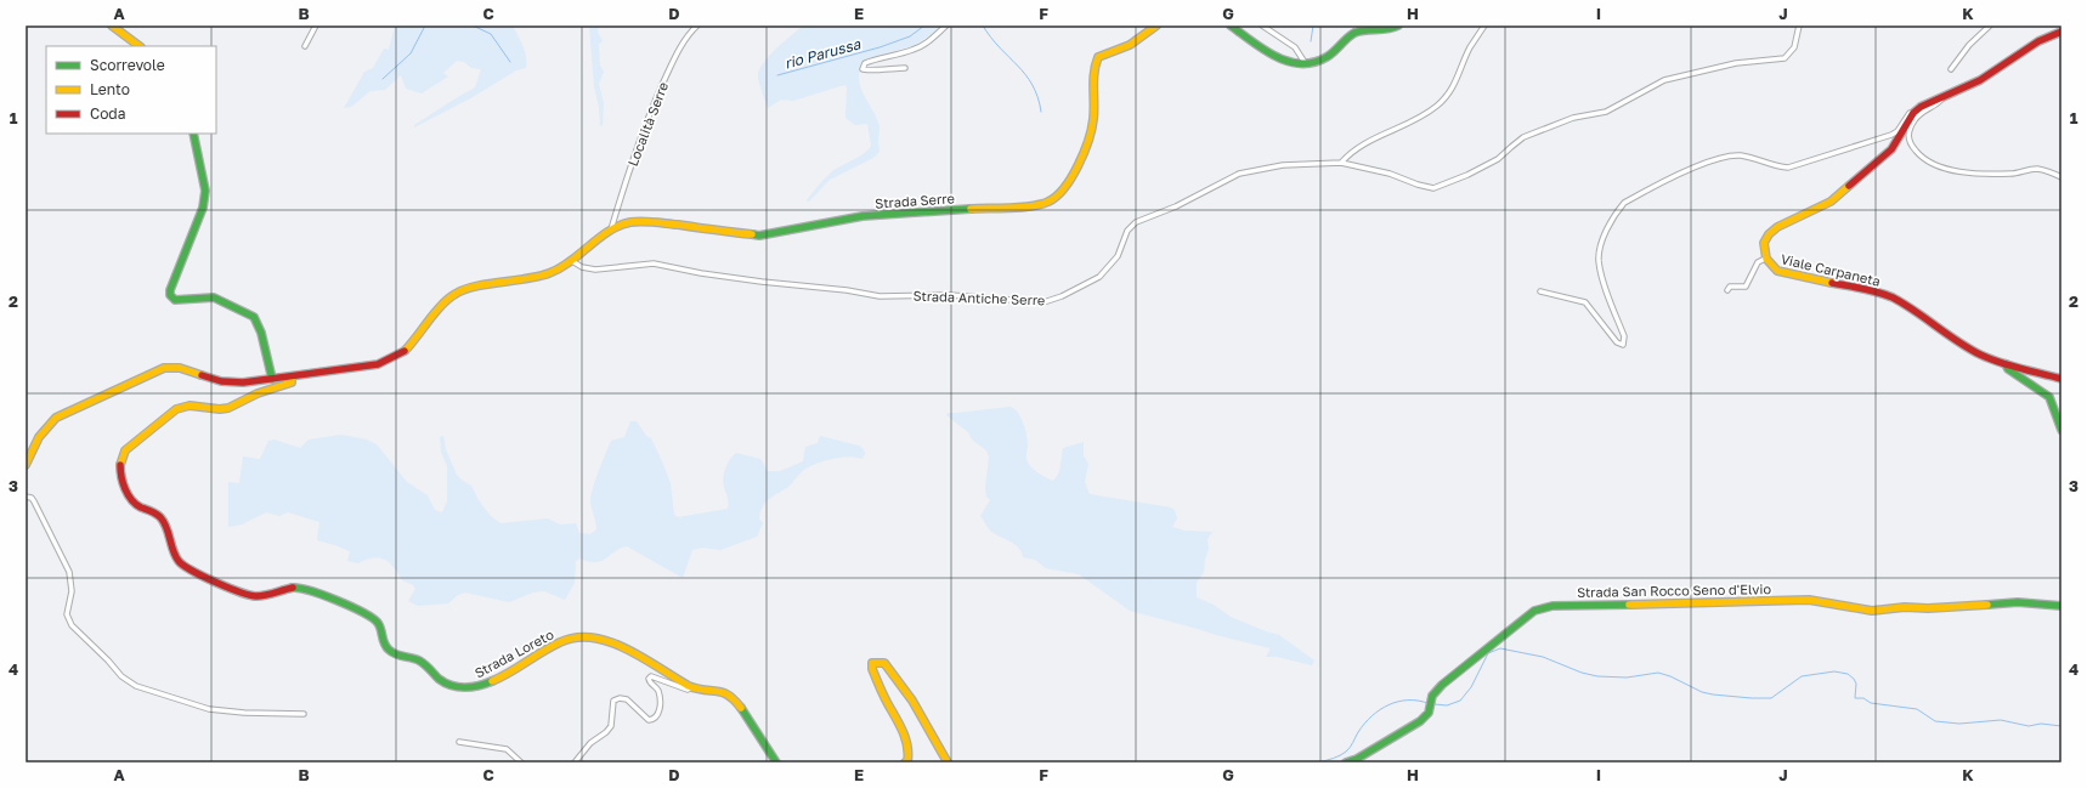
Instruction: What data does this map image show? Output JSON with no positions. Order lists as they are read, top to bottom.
{
  "streets": {
    "street": [
      "Località Serre",
      "Strada Serre",
      "Viale Carpaneta",
      "Strada Antiche Serre",
      "Strada San Rocco Seno d'Elvio",
      "Strada Loreto"
    ]
  },
  "crossings": [
    ["Località Serre", "Strada Serre"],
    ["Strada Serre", "Strada Antiche Serre"],
    ["Strada Serre", "Strada Loreto"]
  ],
  "water": ["rio Parussa"],
  "legend": ["Scorrevole", "Lento", "Coda"],
  "grid": {
    "columns": [
      "A",
      "B",
      "C",
      "D",
      "E",
      "F",
      "G",
      "H",
      "I",
      "J",
      "K"
    ],
    "rows": [
      "1",
      "2",
      "3",
      "4"
    ]
  }
}
